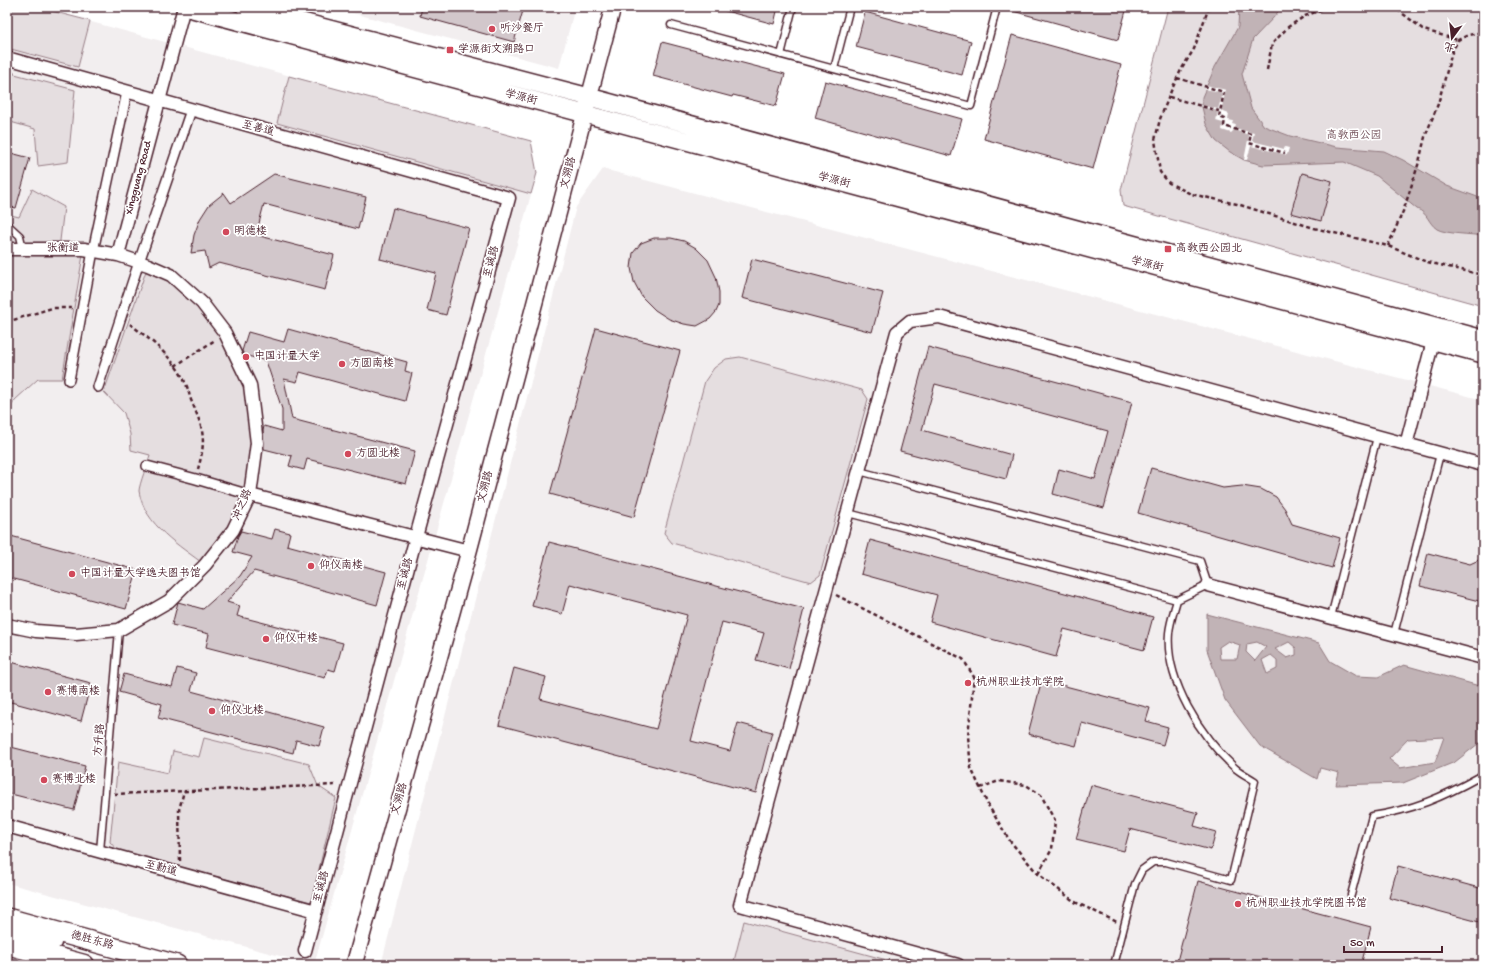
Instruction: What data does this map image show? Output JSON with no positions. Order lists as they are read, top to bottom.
{
  "streets": {
    "main road": ["学源街", "德胜东路"],
    "street": [
      "至善道",
      "文溯路",
      "Xingguang Road",
      "张衡道",
      "至诚路",
      "冲之路",
      "至勤道"
    ],
    "lane": ["方升路"]
  },
  "crossings": [
    ["学源街", "文溯路"],
    ["学源街", "Xingguang Road"],
    ["至善道", "Xingguang Road"],
    ["至善道", "至诚路"],
    ["Xingguang Road", "张衡道"],
    ["Xingguang Road", "冲之路"],
    ["张衡道", "冲之路"],
    ["至诚路", "至勤道"],
    ["冲之路", "方升路"],
    ["方升路", "至勤道"]
  ],
  "parks": ["高教西公园"],
  "places": {
    "other": [
      "听沙餐厅",
      "明德楼",
      "中国计量大学",
      "方圆南楼",
      "方圆北楼",
      "仰仪南楼",
      "中国计量大学逸夫图书馆",
      "仰仪中楼",
      "杭州职业技术学院",
      "赛博南楼",
      "仰仪北楼",
      "赛博北楼",
      "杭州职业技术学院图书馆"
    ],
    "transit": ["学源街文溯路口", "高教西公园北"]
  },
  "scale_bar": "50 m",
  "north": "bottom"
}
